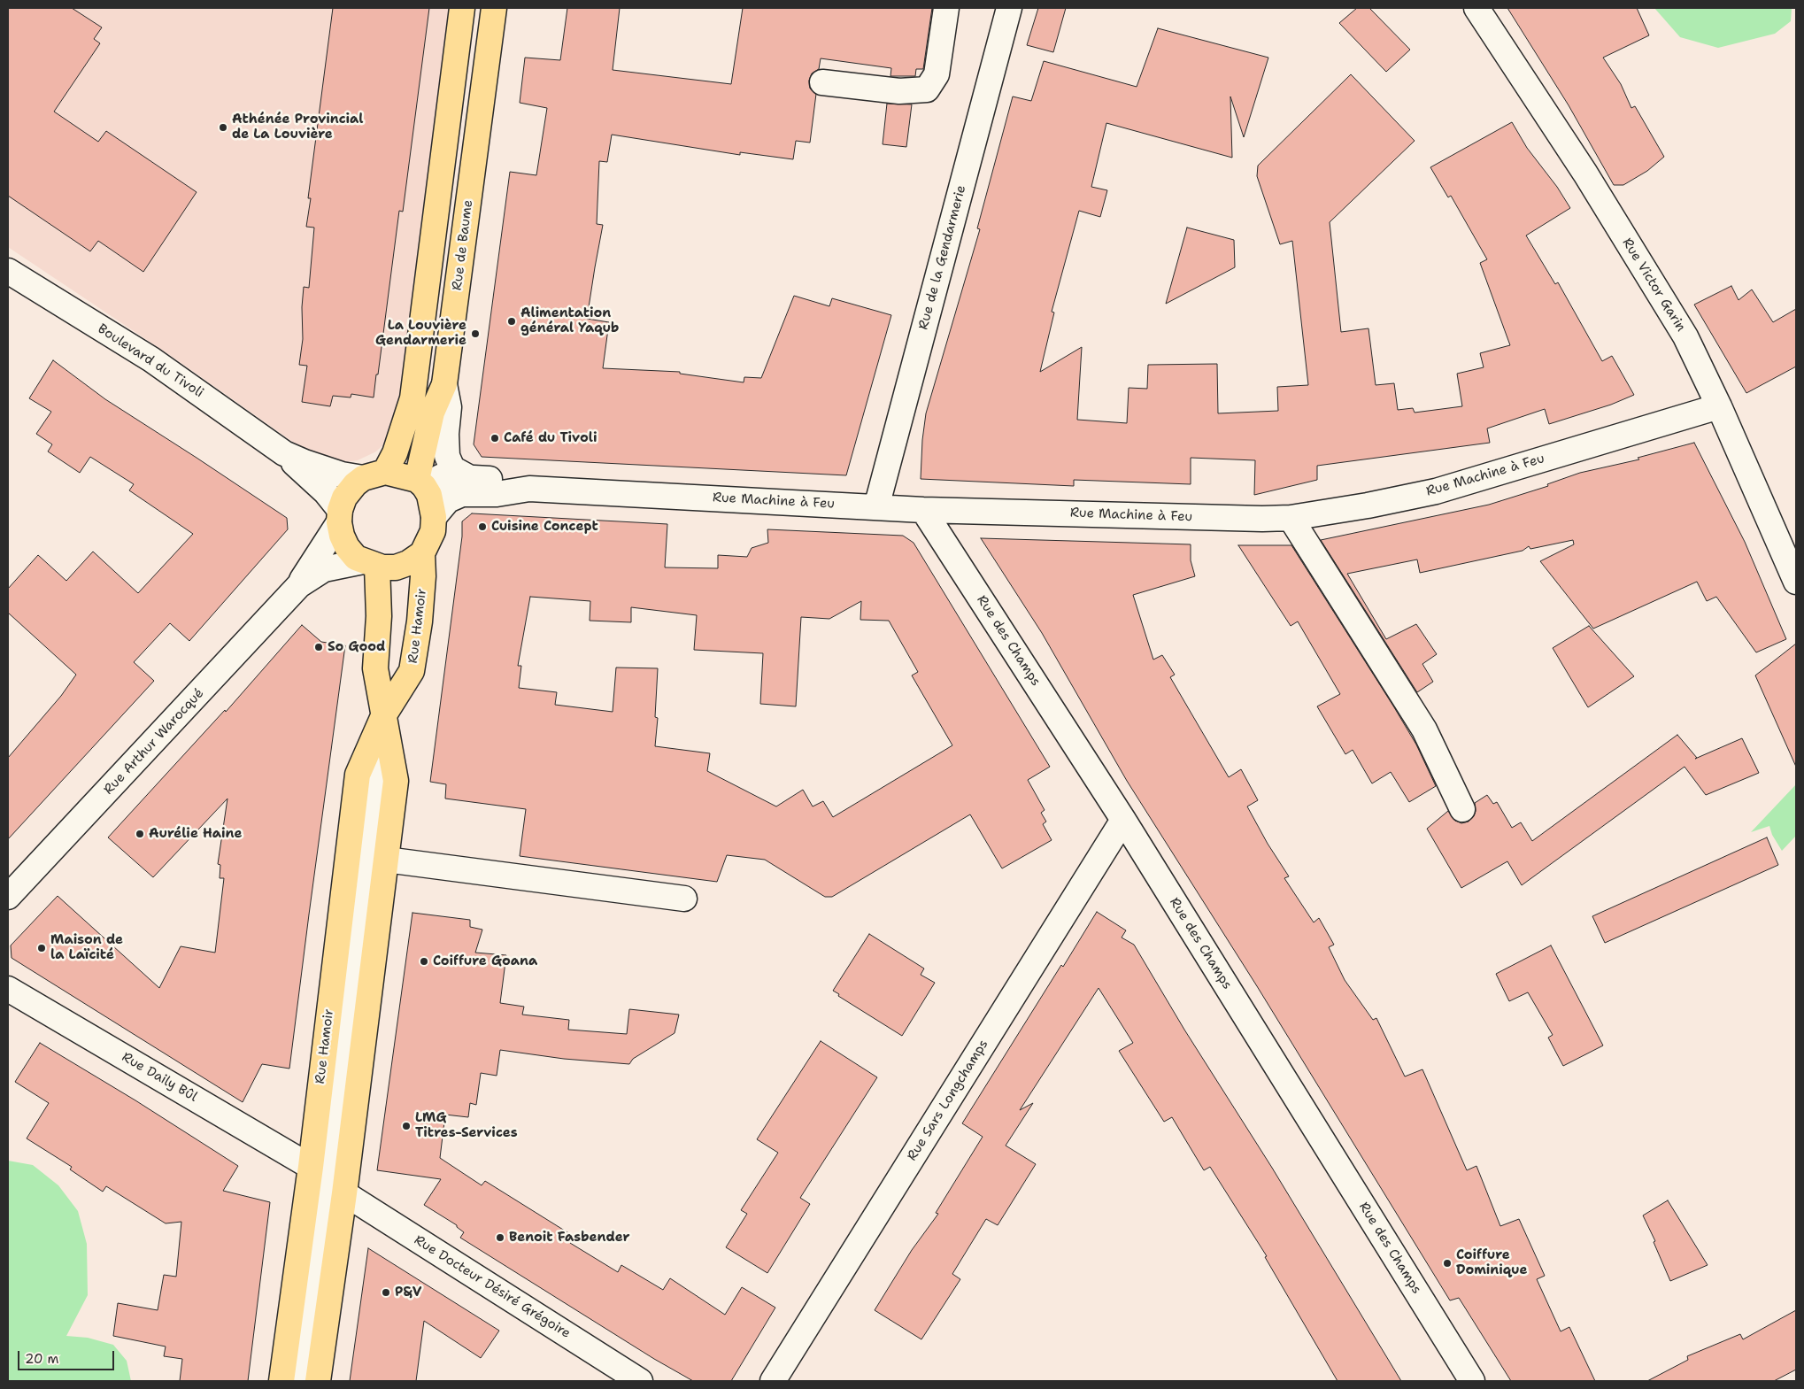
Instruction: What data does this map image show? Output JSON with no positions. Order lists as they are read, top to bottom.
{
  "streets": {
    "main road": ["Rue de Baume", "Rue Hamoir"],
    "street": [
      "Rue de la Gendarmerie",
      "Rue Victor Garin",
      "Boulevard du Tivoli",
      "Rue Machine à Feu",
      "Rue des Champs",
      "Rue Arthur Warocqué",
      "Rue Daily Bûl",
      "Rue Sars Longchamps",
      "Rue Docteur Désiré Grégoire"
    ]
  },
  "crossings": [
    ["Rue de Baume", "Boulevard du Tivoli"],
    ["Rue de Baume", "Rue Machine à Feu"],
    ["Rue de Baume", "Rue Hamoir"],
    ["Rue de Baume", "Rue Arthur Warocqué"],
    ["Rue de la Gendarmerie", "Rue Machine à Feu"],
    ["Rue Victor Garin", "Rue Machine à Feu"],
    ["Boulevard du Tivoli", "Rue Machine à Feu"],
    ["Boulevard du Tivoli", "Rue Hamoir"],
    ["Boulevard du Tivoli", "Rue Arthur Warocqué"],
    ["Rue Machine à Feu", "Rue Hamoir"],
    ["Rue Machine à Feu", "Rue des Champs"],
    ["Rue Machine à Feu", "Rue Arthur Warocqué"],
    ["Rue Hamoir", "Rue Arthur Warocqué"],
    ["Rue Hamoir", "Rue Daily Bûl"],
    ["Rue Hamoir", "Rue Docteur Désiré Grégoire"],
    ["Rue des Champs", "Rue Sars Longchamps"]
  ],
  "places": [
    "Athénée Provincial de La Louvière",
    "Alimentation général Yaqub",
    "La Louvière Gendarmerie",
    "Café du Tivoli",
    "Cuisine Concept",
    "So Good",
    "Aurélie Haine",
    "Maison de la Laïcité",
    "Coiffure Goana",
    "LMG Titres-Services",
    "Benoit Fasbender",
    "Coiffure Dominique",
    "P&V"
  ],
  "scale_bar": "20 m"
}
